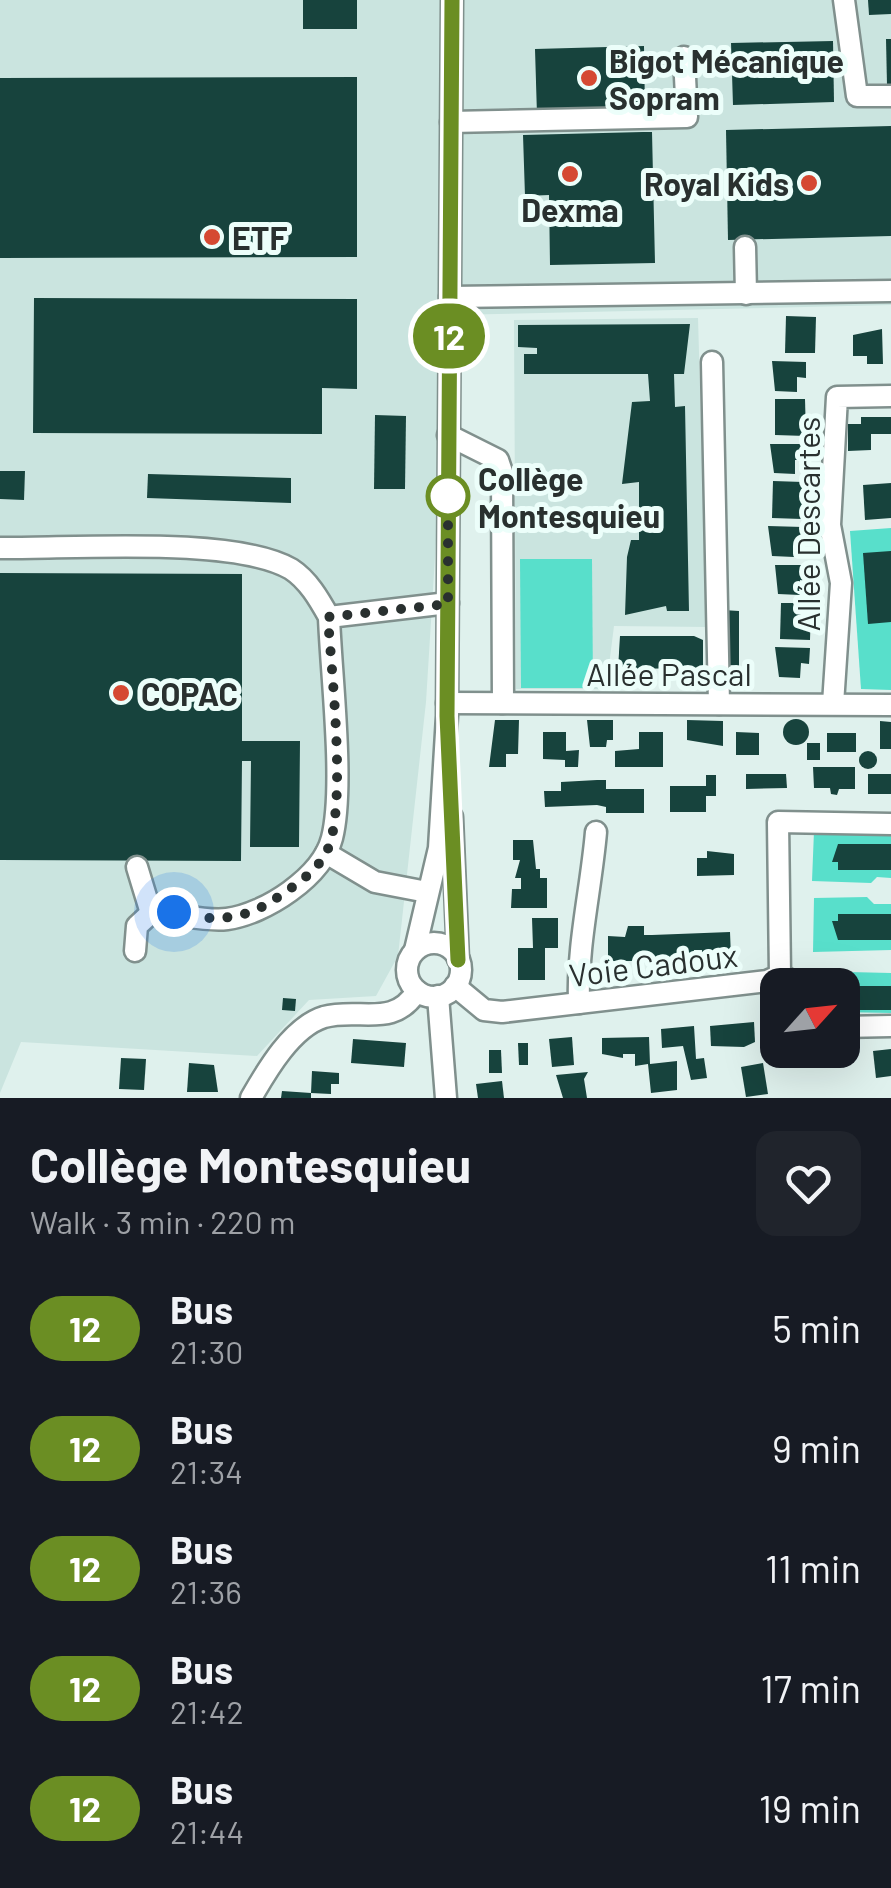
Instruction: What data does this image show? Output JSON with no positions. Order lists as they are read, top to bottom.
{
  "streets": {
    "street": ["Allée Descartes", "Allée Pascal", "Voie Cadoux"]
  },
  "crossings": [
    ["Allée Descartes", "Allée Pascal"]
  ],
  "places": [
    "Bigot Mécanique Sopram",
    "Dexma",
    "Royal Kids",
    "ETF",
    "Collège Montesquieu",
    "COPAC"
  ],
  "lines": ["bus line 12"],
  "north": "top right",
  "page": {
    "on_map": "12",
    "heading": ["Collège Montesquieu", "Walk · 3 min · 220 m"],
    "list": [
      {
        "mark": "12",
        "name": "Bus",
        "note": "21:30",
        "value": "5 min"
      },
      {
        "mark": "12",
        "name": "Bus",
        "note": "21:34",
        "value": "9 min"
      },
      {
        "mark": "12",
        "name": "Bus",
        "note": "21:36",
        "value": "11 min"
      },
      {
        "mark": "12",
        "name": "Bus",
        "note": "21:42",
        "value": "17 min"
      },
      {
        "mark": "12",
        "name": "Bus",
        "note": "21:44",
        "value": "19 min"
      }
    ]
  }
}
